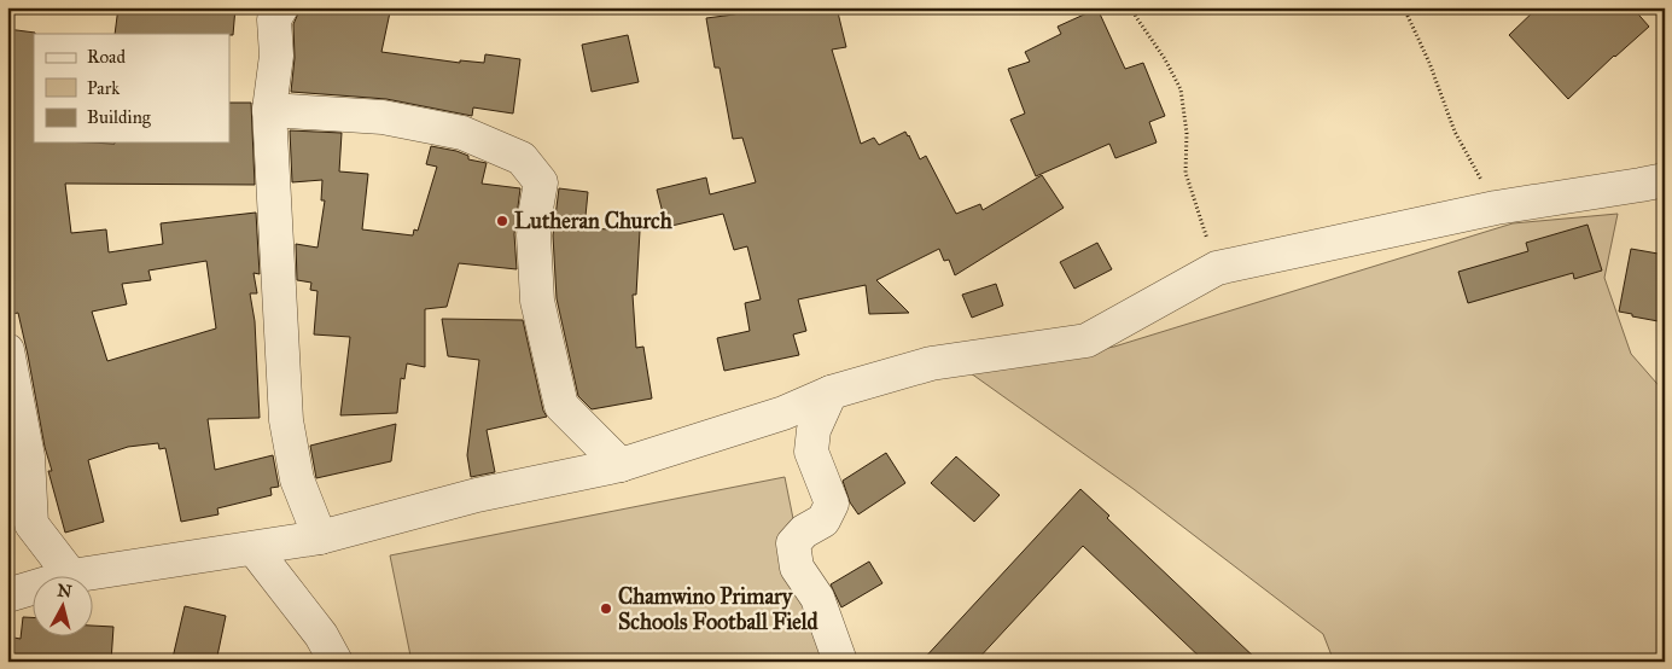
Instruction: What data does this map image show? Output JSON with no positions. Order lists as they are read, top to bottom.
{
  "places": ["Lutheran Church", "Chamwino Primary Schools Football Field"],
  "legend": ["Road", "Park", "Building"],
  "north": "top"
}
